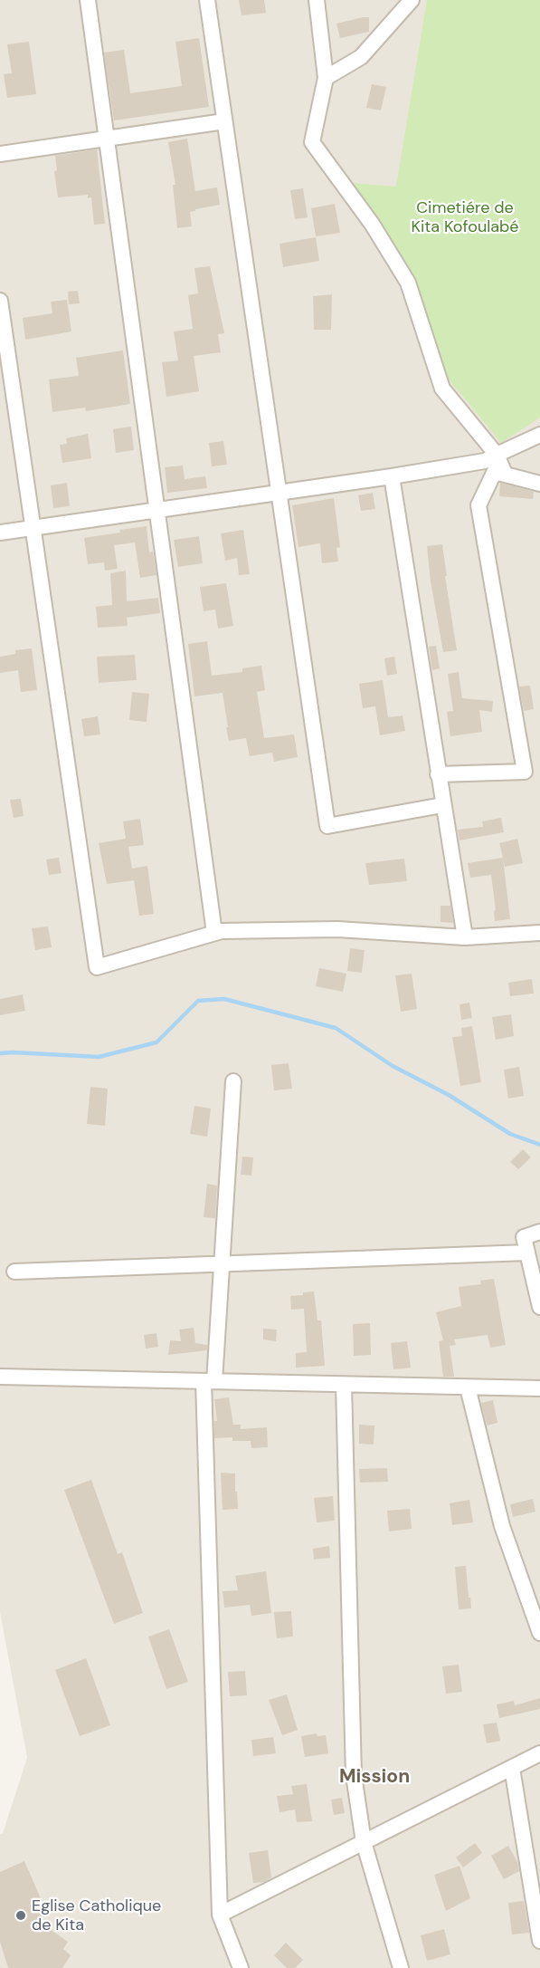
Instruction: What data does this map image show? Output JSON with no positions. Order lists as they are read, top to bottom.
{
  "districts": ["Mission"],
  "parks": ["Cimetiére de Kita Kofoulabé"],
  "places": ["Eglise Catholique de Kita"]
}
